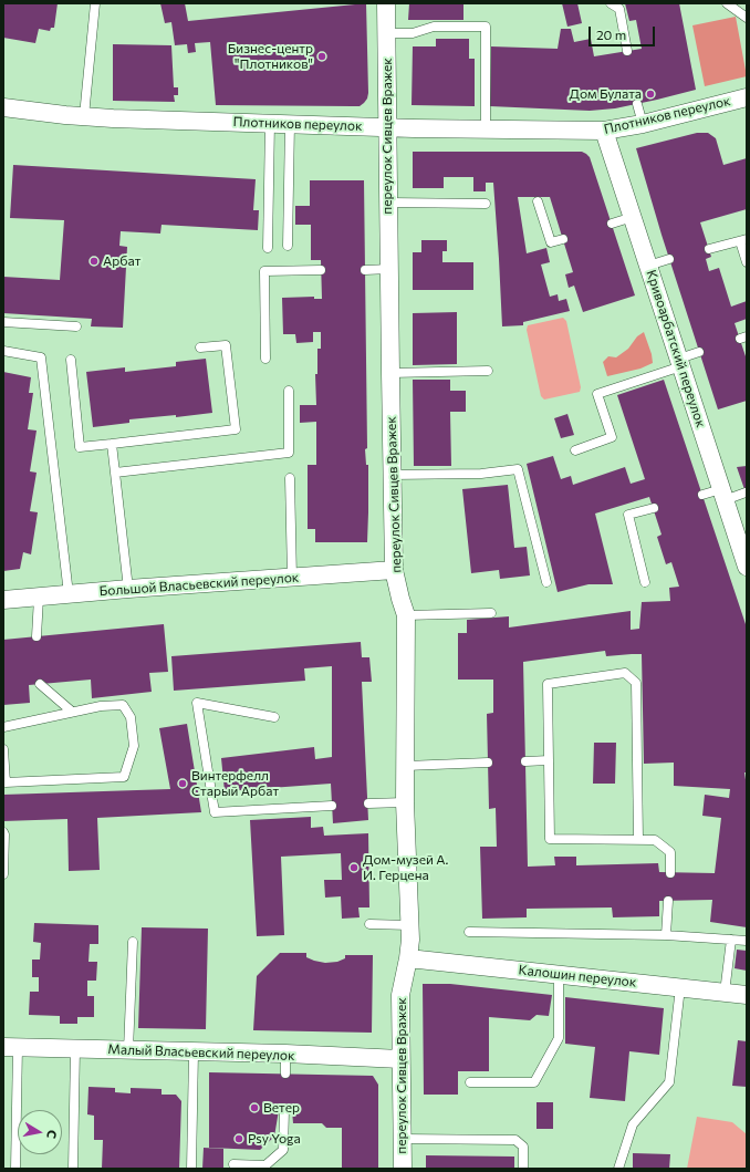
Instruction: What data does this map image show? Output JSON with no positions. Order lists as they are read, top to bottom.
{
  "streets": {
    "street": [
      "Плотников переулок",
      "переулок Сивцев Вражек",
      "Кривоарбатский переулок",
      "Большой Власьевский переулок",
      "Калошин переулок",
      "Малый Власьевский переулок"
    ]
  },
  "crossings": [
    ["Плотников переулок", "переулок Сивцев Вражек"],
    ["Плотников переулок", "Кривоарбатский переулок"],
    ["переулок Сивцев Вражек", "Большой Власьевский переулок"],
    ["переулок Сивцев Вражек", "Калошин переулок"],
    ["переулок Сивцев Вражек", "Малый Власьевский переулок"]
  ],
  "places": [
    "Бизнес-центр \"Плотников\"",
    "Дом Булата",
    "Арбат",
    "Винтерфелл Старый Арбат",
    "Дом-музей А. И. Герцена",
    "Ветер",
    "Psy Yoga"
  ],
  "scale_bar": "20 m",
  "north": "right"
}
